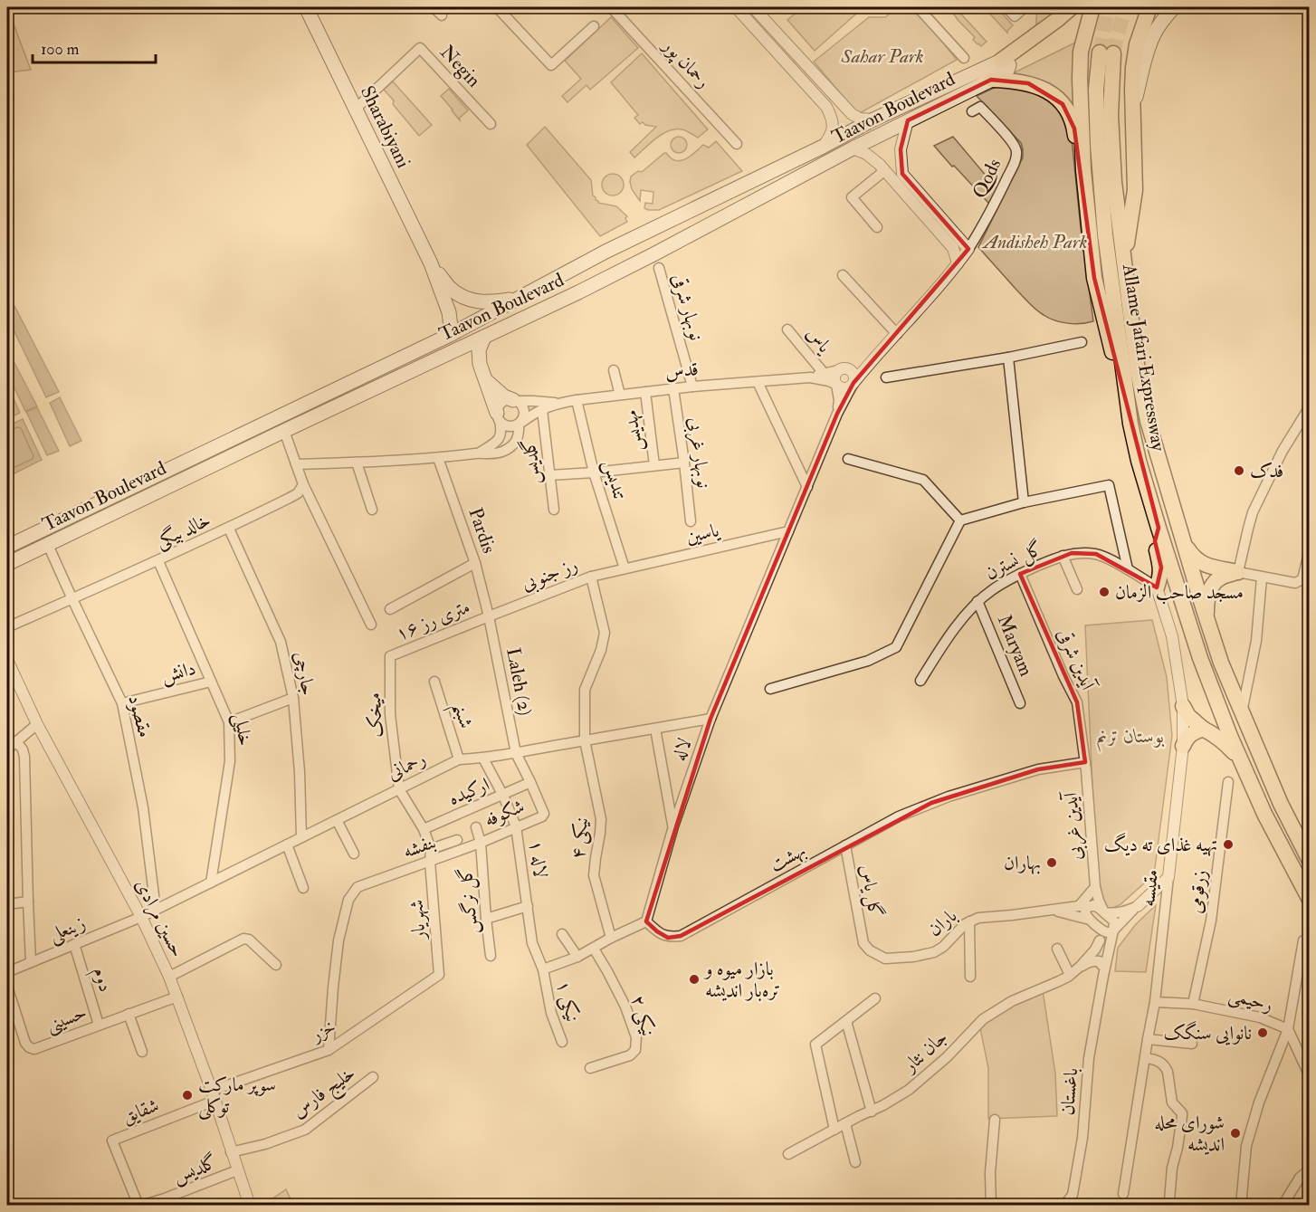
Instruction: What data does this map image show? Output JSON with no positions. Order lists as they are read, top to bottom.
{
  "streets": {
    "highway": ["Allame Jafari Expressway"],
    "main road": ["Taavon Boulevard", "Sharabiyani"],
    "street": [
      "رحمان پور",
      "Negin",
      "Qods",
      "نوبهار شرقی",
      "یاس",
      "قدس",
      "مهدیس",
      "نوبهار غربی",
      "گلدیس",
      "تندیس",
      "خالد بیگی",
      "Pardis",
      "یاسین",
      "گل نسترن",
      "رز جنوبی",
      "۱۶ متری رز",
      "Maryam",
      "آیدین شرقی",
      "دانش",
      "جارچی",
      "Laleh (2)",
      "میخک",
      "شبنم",
      "مقصود",
      "خلیلی",
      "لاله",
      "رحمانی",
      "ارکیده",
      "شکوفه",
      "آیدین غربی",
      "نیکی ۴",
      "بنفشه",
      "بهشت",
      "لاله ۱",
      "مقیسه",
      "گل یاس",
      "زرقومی",
      "گل نرگس",
      "حسین مرادی",
      "شهریار",
      "باران",
      "زینعلی",
      "دوم",
      "رحیمی",
      "نیکی ۱",
      "نیکی ۲",
      "حسینی",
      "خزر",
      "جان نثار",
      "خلیج فارس",
      "باغستان",
      "شقایق"
    ]
  },
  "crossings": [
    ["Negin", "Sharabiyani"],
    ["Taavon Boulevard", "Sharabiyani"],
    ["Taavon Boulevard", "مقصود"],
    ["نوبهار شرقی", "قدس"],
    ["یاس", "قدس"],
    ["قدس", "مهدیس"],
    ["قدس", "نوبهار غربی"],
    ["قدس", "گلدیس"],
    ["قدس", "تندیس"],
    ["قدس", "لاله"],
    ["گلدیس", "حسین مرادی"],
    ["گلدیس", "شقایق"],
    ["تندیس", "یاسین"],
    ["تندیس", "رز جنوبی"],
    ["خالد بیگی", "جارچی"],
    ["خالد بیگی", "مقصود"],
    ["خالد بیگی", "خلیلی"],
    ["Pardis", "رز جنوبی"],
    ["Pardis", "۱۶ متری رز"],
    ["Pardis", "Laleh (2)"],
    ["یاسین", "رز جنوبی"],
    ["یاسین", "لاله"],
    ["گل نسترن", "Maryam"],
    ["گل نسترن", "آیدین شرقی"],
    ["گل نسترن", "مقیسه"],
    ["رز جنوبی", "۱۶ متری رز"],
    ["رز جنوبی", "Laleh (2)"],
    ["رز جنوبی", "نیکی ۴"],
    ["۱۶ متری رز", "Laleh (2)"],
    ["۱۶ متری رز", "میخک"],
    ["آیدین شرقی", "آیدین غربی"],
    ["آیدین شرقی", "بهشت"],
    ["دانش", "مقصود"],
    ["دانش", "خلیلی"],
    ["جارچی", "رحمانی"],
    ["Laleh (2)", "رحمانی"],
    ["Laleh (2)", "شکوفه"],
    ["میخک", "رحمانی"],
    ["میخک", "ارکیده"],
    ["میخک", "بنفشه"],
    ["میخک", "شهریار"],
    ["شبنم", "رحمانی"],
    ["مقصود", "رحمانی"],
    ["خلیلی", "رحمانی"],
    ["لاله", "رحمانی"],
    ["لاله", "بهشت"],
    ["رحمانی", "نیکی ۴"],
    ["رحمانی", "لاله ۱"],
    ["رحمانی", "حسین مرادی"],
    ["رحمانی", "زینعلی"],
    ["ارکیده", "لاله ۱"],
    ["شکوفه", "بنفشه"],
    ["شکوفه", "لاله ۱"],
    ["شکوفه", "گل نرگس"],
    ["آیدین غربی", "بهشت"],
    ["آیدین غربی", "باغستان"],
    ["بنفشه", "گل نرگس"],
    ["بنفشه", "شهریار"],
    ["بنفشه", "خزر"],
    ["بهشت", "گل یاس"],
    ["لاله ۱", "نیکی ۱"],
    ["مقیسه", "رحیمی"],
    ["گل یاس", "باران"],
    ["زرقومی", "رحیمی"],
    ["حسین مرادی", "زینعلی"],
    ["حسین مرادی", "حسینی"],
    ["حسین مرادی", "خزر"],
    ["حسین مرادی", "خلیج فارس"],
    ["حسین مرادی", "شقایق"],
    ["شهریار", "خزر"],
    ["زینعلی", "دوم"],
    ["دوم", "حسینی"],
    ["خزر", "شقایق"]
  ],
  "parks": ["Sahar Park", "Andisheh Park", "بوستان ترنم"],
  "places": [
    "فدک",
    "مسجد صاحب الزمان",
    "تهیه غذای ته دیگ",
    "بهاران",
    "بازار میوه و تره‌بار اندیشه",
    "نانوایی سنگک",
    "سوپر مارکت توکلی",
    "شورای محله اندیشه"
  ],
  "scale_bar": "100 m"
}
